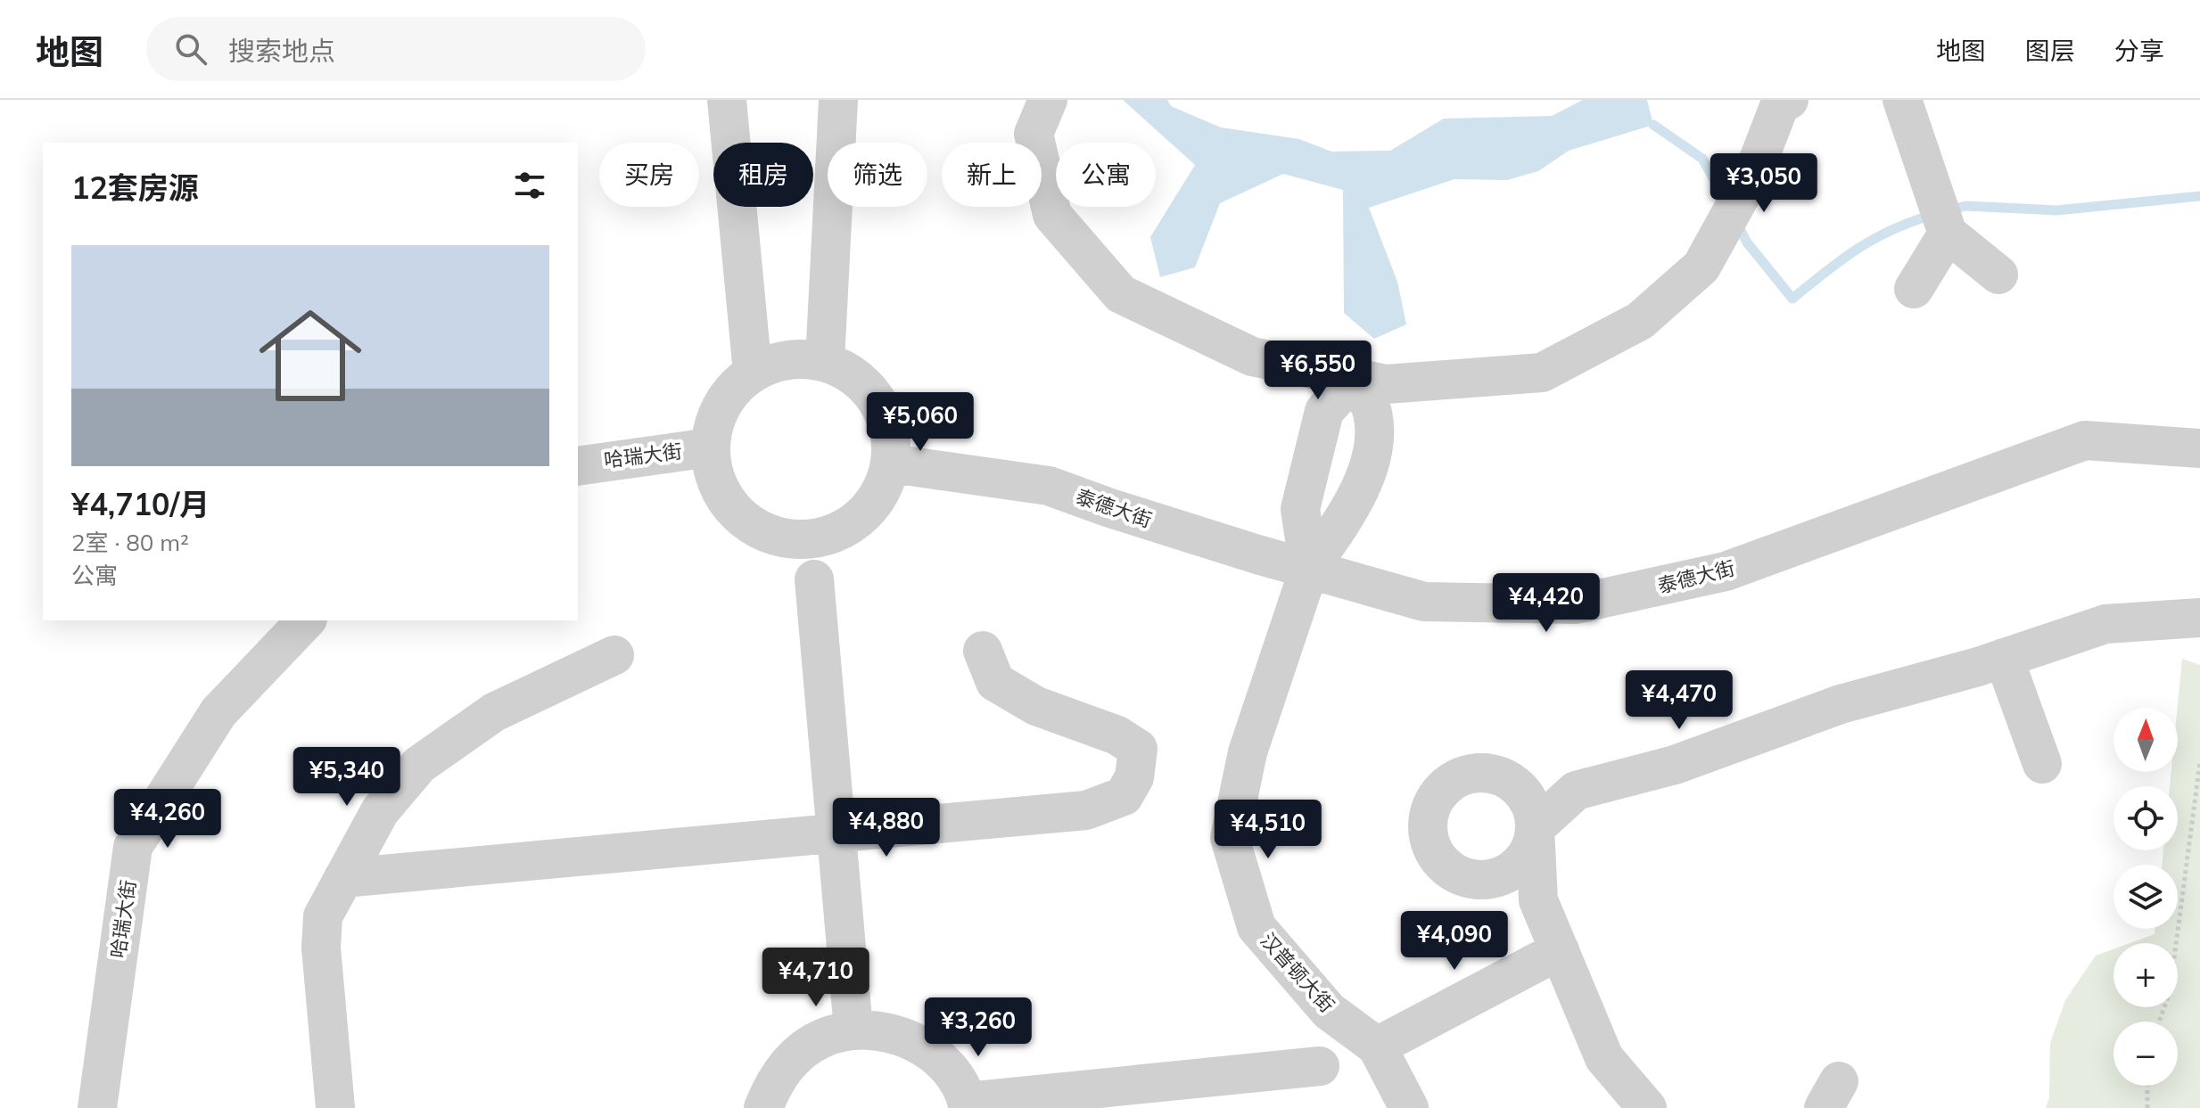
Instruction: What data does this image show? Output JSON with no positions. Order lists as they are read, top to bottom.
{
  "streets": {
    "street": ["哈瑞大街", "泰德大街", "汉普顿大街"]
  },
  "crossings": [
    ["哈瑞大街", "泰德大街"],
    ["泰德大街", "汉普顿大街"]
  ],
  "north": "top",
  "page": {
    "header": "地图",
    "search": "搜索地点",
    "nav": ["地图", "图层", "分享"],
    "chip": [
      "买房",
      "租房",
      "筛选",
      "新上",
      "公寓"
    ],
    "heading": "12套房源",
    "price": [
      "¥3,050",
      "¥6,550",
      "¥5,060",
      "¥4,420",
      "¥4,470",
      "¥5,340",
      "¥4,260",
      "¥4,880",
      "¥4,510",
      "¥4,090",
      "¥4,710",
      "¥3,260"
    ],
    "list": [
      {
        "name": "¥4,710/月",
        "note": "2室 · 80 m² · 公寓"
      }
    ],
    "map_buttons": ["+", "−"]
  }
}
